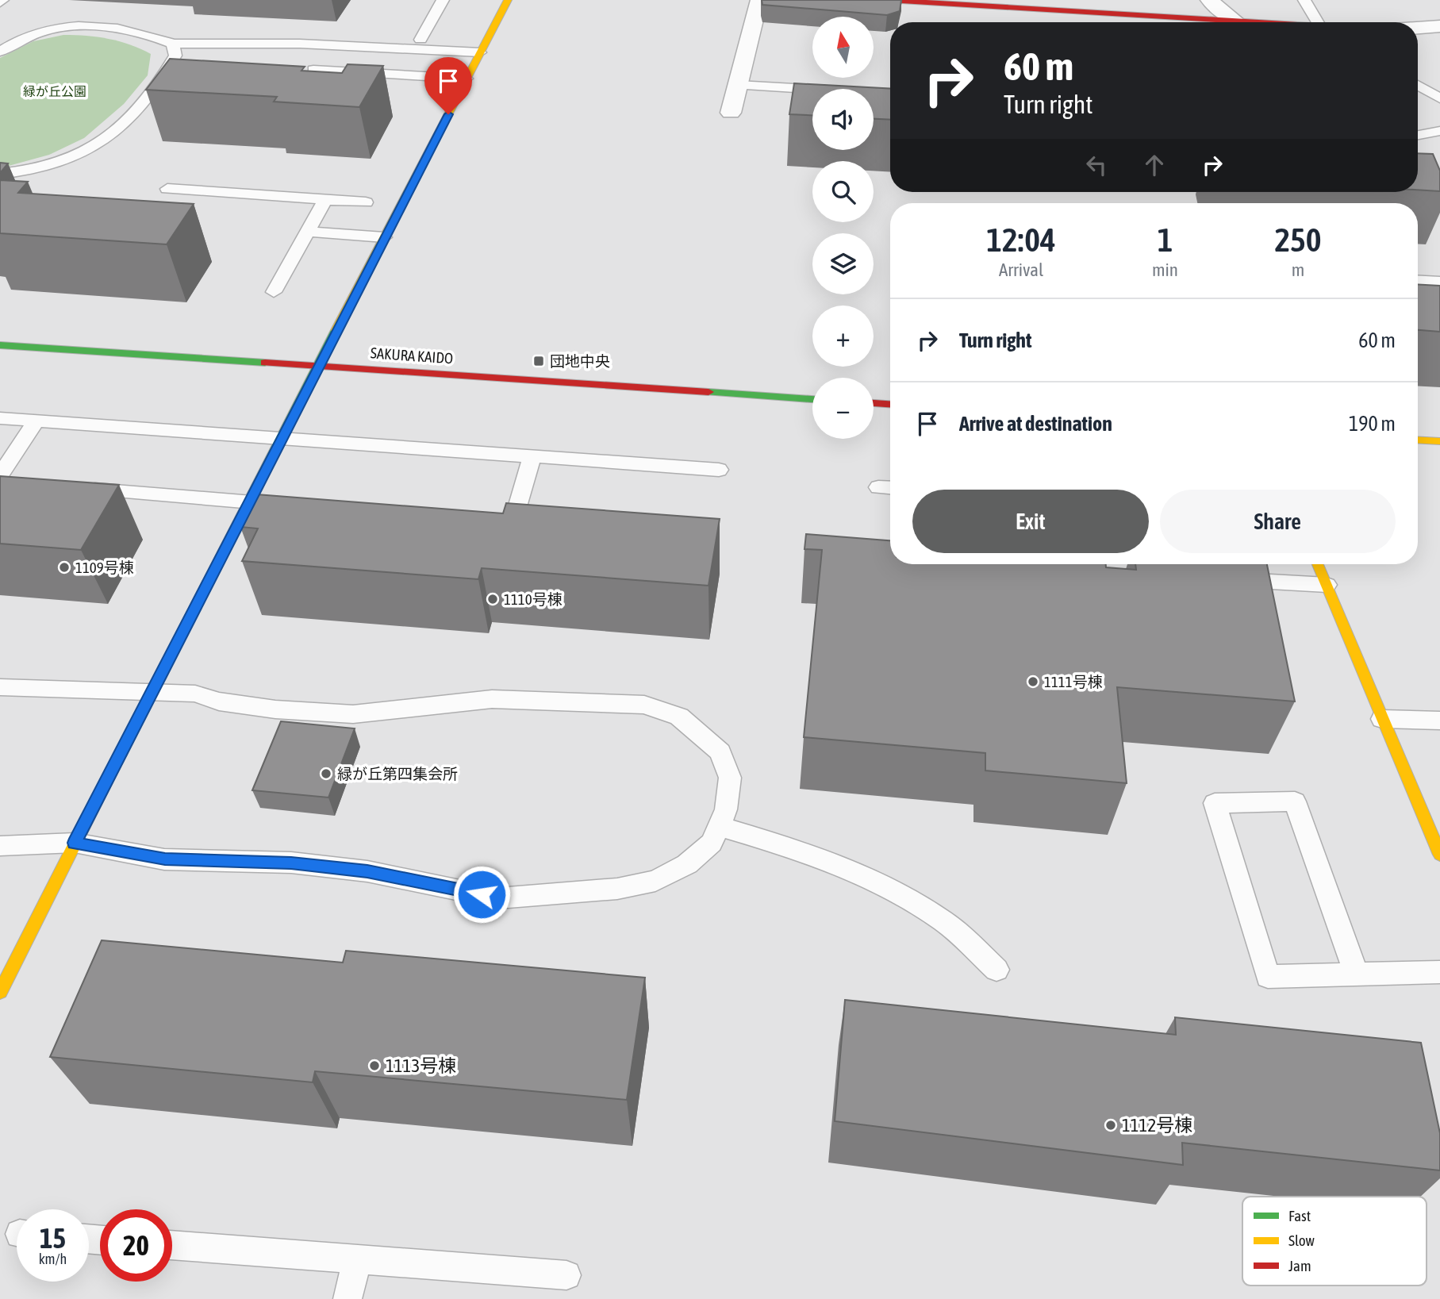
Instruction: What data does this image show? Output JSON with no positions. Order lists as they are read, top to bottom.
{
  "streets": {
    "street": ["SAKURA KAIDO"]
  },
  "parks": ["緑が丘公園"],
  "places": {
    "transit": ["団地中央"],
    "other": [
      "1109号棟",
      "1110号棟",
      "1111号棟",
      "緑が丘第四集会所",
      "1113号棟",
      "1112号棟"
    ]
  },
  "legend": ["Fast", "Slow", "Jam"],
  "north": "top",
  "page": {
    "map_buttons": ["+", "−"],
    "turn": ["60 m", "Turn right"],
    "eta": [
      "12:04",
      "Arrival",
      "1",
      "min",
      "250",
      "m"
    ],
    "list": [
      {
        "name": "Turn right",
        "value": "60 m"
      },
      {
        "name": "Arrive at destination",
        "value": "190 m"
      }
    ],
    "buttons": ["Exit", "Share"],
    "speed": "15 km/h",
    "limit": "20"
  }
}
